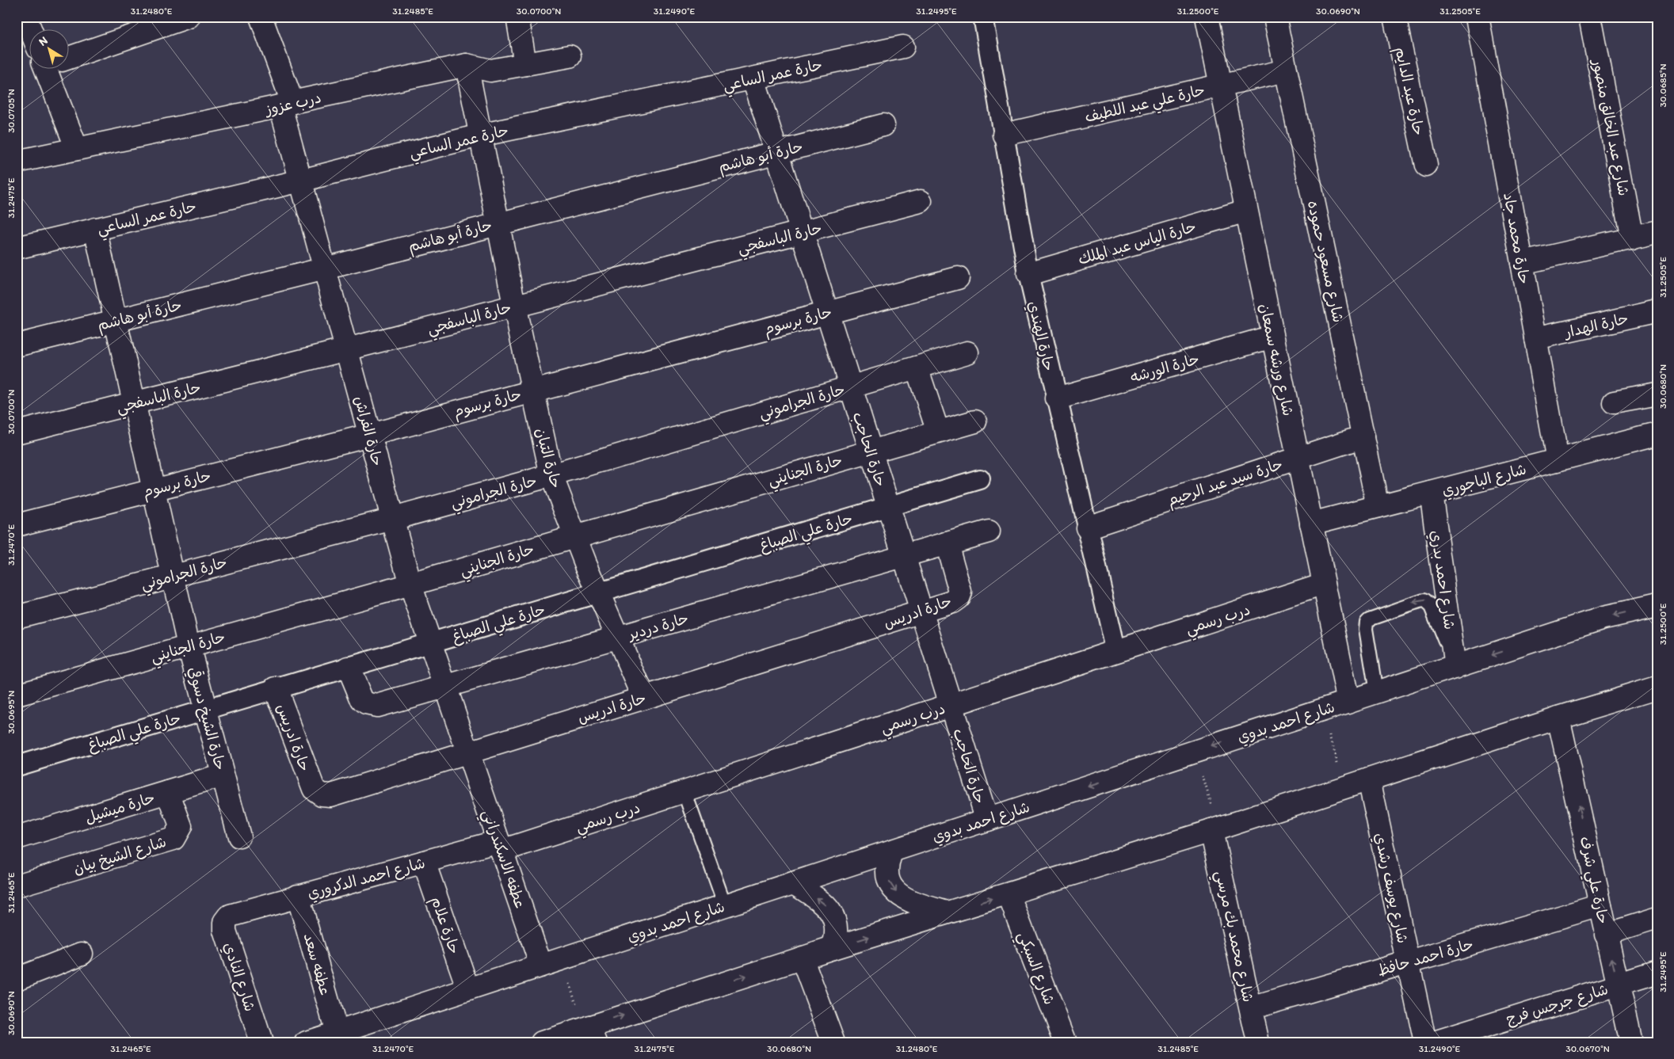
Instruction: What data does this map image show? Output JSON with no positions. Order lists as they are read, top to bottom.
{
  "streets": {
    "street": [
      "حارة عمر الساعي",
      "حارة عبد الدايم",
      "درب عزوز",
      "حارة علي عبد اللطيف",
      "شارع عبد الخالق منصور",
      "حارة أبو هاشم",
      "حارة الباسفجي",
      "حارة محمد جاد",
      "حارة الياس عبد الملك",
      "شارع مسعود حموده",
      "حارة برسوم",
      "حارة الهدار",
      "حارة الهندي",
      "شارع ورشه سمعان",
      "حارة الورشه",
      "حارة الجراموني",
      "حارة الفراش",
      "حارة الحاجب",
      "حارة التبان",
      "حارة الجنايني",
      "شارع الباجوري",
      "حارة سيد عبد الرحيم",
      "حارة علي الصباغ",
      "شارع احمد بدري",
      "حارة ادريس",
      "درب رسمي",
      "حارة دردير",
      "حارة الشيخ دسوقي",
      "شارع احمد بدوي",
      "حارة ميشيل",
      "شارع الشيخ بيان",
      "عطفه الاسكندراني",
      "شارع احمد الدكروري",
      "حارة علي شرف",
      "شارع يوسف رشدي",
      "حارة علام",
      "شارع محمد بك مرسي",
      "حارة احمد حافظ",
      "عطفه سعد",
      "شارع السبكي",
      "شارع النادي",
      "شارع جرجس فرج"
    ]
  },
  "crossings": [
    ["حارة عمر الساعي", "حارة الفراش"],
    ["حارة عمر الساعي", "حارة الحاجب"],
    ["حارة عمر الساعي", "حارة التبان"],
    ["حارة عمر الساعي", "حارة الشيخ دسوقي"],
    ["درب عزوز", "حارة الفراش"],
    ["درب عزوز", "حارة التبان"],
    ["حارة علي عبد اللطيف", "شارع مسعود حموده"],
    ["حارة علي عبد اللطيف", "حارة الهندي"],
    ["حارة علي عبد اللطيف", "شارع ورشه سمعان"],
    ["حارة أبو هاشم", "حارة الفراش"],
    ["حارة أبو هاشم", "حارة الحاجب"],
    ["حارة أبو هاشم", "حارة التبان"],
    ["حارة أبو هاشم", "حارة الشيخ دسوقي"],
    ["حارة الباسفجي", "حارة الفراش"],
    ["حارة الباسفجي", "حارة الحاجب"],
    ["حارة الباسفجي", "حارة التبان"],
    ["حارة الباسفجي", "حارة الشيخ دسوقي"],
    ["حارة محمد جاد", "حارة الهدار"],
    ["حارة محمد جاد", "شارع الباجوري"],
    ["حارة الياس عبد الملك", "حارة الهندي"],
    ["حارة الياس عبد الملك", "شارع ورشه سمعان"],
    ["شارع مسعود حموده", "شارع الباجوري"],
    ["شارع مسعود حموده", "حارة سيد عبد الرحيم"],
    ["حارة برسوم", "حارة الفراش"],
    ["حارة برسوم", "حارة الحاجب"],
    ["حارة برسوم", "حارة التبان"],
    ["حارة برسوم", "حارة الشيخ دسوقي"],
    ["حارة الهندي", "حارة الورشه"],
    ["حارة الهندي", "حارة سيد عبد الرحيم"],
    ["حارة الهندي", "درب رسمي"],
    ["شارع ورشه سمعان", "حارة الورشه"],
    ["شارع ورشه سمعان", "شارع الباجوري"],
    ["شارع ورشه سمعان", "حارة سيد عبد الرحيم"],
    ["شارع ورشه سمعان", "درب رسمي"],
    ["شارع ورشه سمعان", "شارع احمد بدوي"],
    ["حارة الجراموني", "حارة الفراش"],
    ["حارة الجراموني", "حارة الحاجب"],
    ["حارة الجراموني", "حارة التبان"],
    ["حارة الجراموني", "حارة الشيخ دسوقي"],
    ["حارة الفراش", "حارة الجنايني"],
    ["حارة الفراش", "حارة علي الصباغ"],
    ["حارة الفراش", "حارة ادريس"],
    ["حارة الفراش", "حارة دردير"],
    ["حارة الفراش", "عطفه الاسكندراني"],
    ["حارة الحاجب", "حارة الجنايني"],
    ["حارة الحاجب", "حارة علي الصباغ"],
    ["حارة الحاجب", "حارة ادريس"],
    ["حارة الحاجب", "درب رسمي"],
    ["حارة الحاجب", "حارة دردير"],
    ["حارة الحاجب", "شارع احمد بدوي"],
    ["حارة التبان", "حارة الجنايني"],
    ["حارة التبان", "حارة علي الصباغ"],
    ["حارة التبان", "حارة ادريس"],
    ["حارة التبان", "حارة دردير"],
    ["حارة الجنايني", "حارة الشيخ دسوقي"],
    ["شارع الباجوري", "شارع احمد بدري"],
    ["حارة علي الصباغ", "حارة ادريس"],
    ["حارة علي الصباغ", "حارة دردير"],
    ["حارة علي الصباغ", "حارة الشيخ دسوقي"],
    ["شارع احمد بدري", "شارع احمد بدوي"],
    ["حارة ادريس", "حارة دردير"],
    ["حارة ادريس", "عطفه الاسكندراني"],
    ["درب رسمي", "عطفه الاسكندراني"],
    ["درب رسمي", "شارع احمد الدكروري"],
    ["حارة الشيخ دسوقي", "حارة ميشيل"],
    ["شارع احمد بدوي", "عطفه الاسكندراني"],
    ["شارع احمد بدوي", "حارة علام"],
    ["شارع احمد بدوي", "عطفه سعد"],
    ["حارة ميشيل", "شارع الشيخ بيان"],
    ["عطفه الاسكندراني", "شارع احمد الدكروري"],
    ["شارع احمد الدكروري", "حارة علام"],
    ["شارع احمد الدكروري", "عطفه سعد"],
    ["شارع احمد الدكروري", "شارع النادي"],
    ["حارة علي شرف", "حارة احمد حافظ"],
    ["حارة علي شرف", "شارع جرجس فرج"],
    ["شارع يوسف رشدي", "حارة احمد حافظ"],
    ["شارع محمد بك مرسي", "حارة احمد حافظ"]
  ],
  "one_way": ["حارة علي شرف"],
  "north": "top left",
  "coordinates": [
    "31.2480°E",
    "31.2485°E",
    "30.0700°N",
    "31.2490°E",
    "31.2495°E",
    "31.2500°E",
    "30.0690°N",
    "31.2505°E",
    "30.0685°N",
    "30.0705°N",
    "31.2475°E",
    "30.0680°N",
    "31.2470°E",
    "30.0695°N",
    "31.2465°E",
    "30.0670°N"
  ]
}
